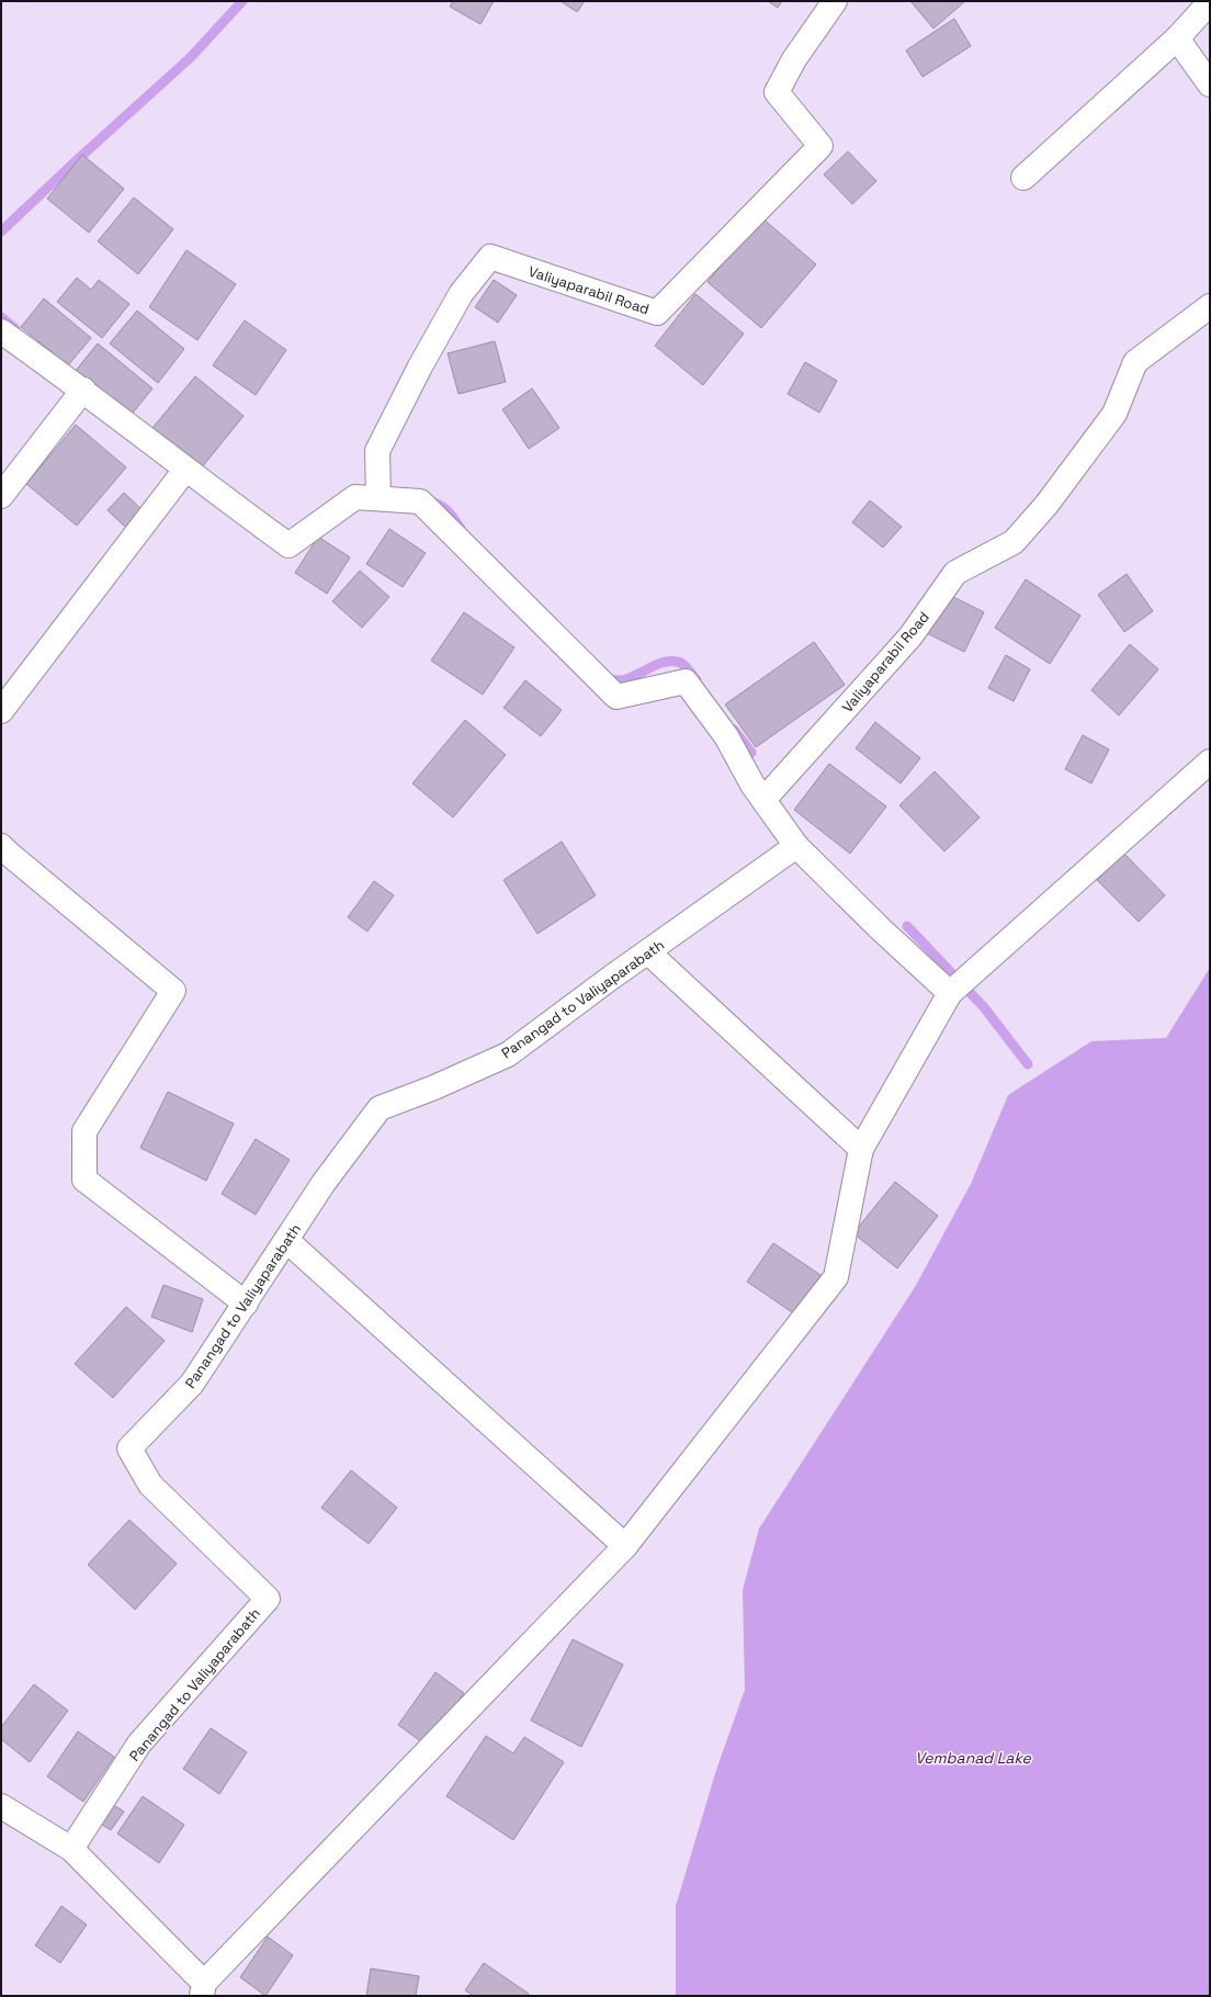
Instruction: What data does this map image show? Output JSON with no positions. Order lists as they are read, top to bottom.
{
  "streets": {
    "street": ["Valiyaparabil Road", "Panangad to Valiyaparabath"]
  },
  "water": ["Vembanad Lake"]
}
